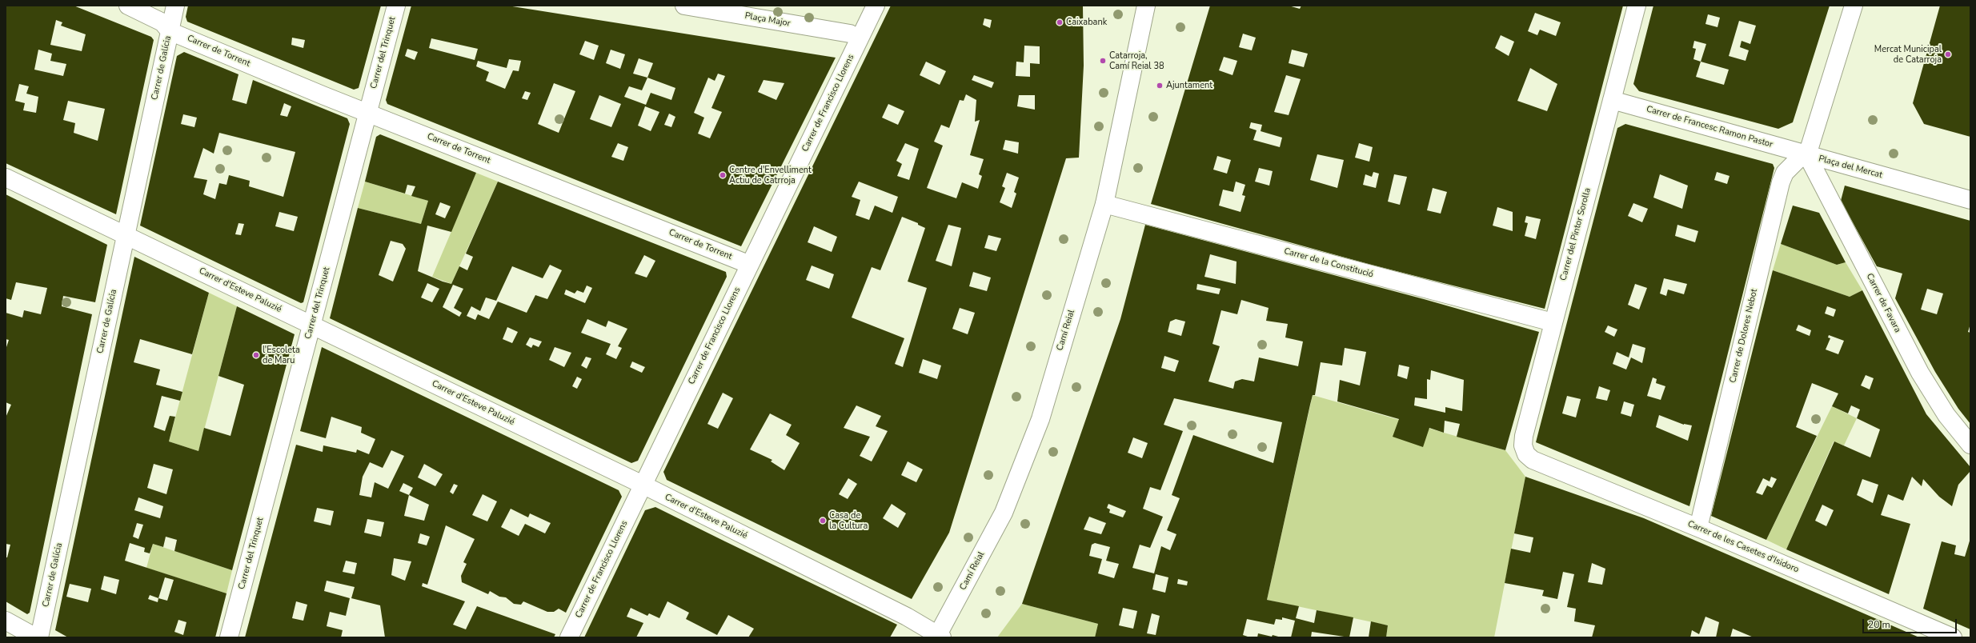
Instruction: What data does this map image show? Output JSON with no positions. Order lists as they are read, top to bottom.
{
  "streets": {
    "street": [
      "Plaça Major",
      "Carrer de Torrent",
      "Carrer del Trinquet",
      "Carrer de Galícia",
      "Carrer de Francisco Llorens",
      "Carrer de Francesc Ramon Pastor",
      "Plaça del Mercat",
      "Carrer del Pintor Sorolla",
      "Carrer de la Constitució",
      "Carrer d'Esteve Paluzié",
      "Carrer de Favara",
      "Camí Reial",
      "Carrer de Dolores Nebot",
      "Carrer de les Casetes d'Isidoro"
    ]
  },
  "crossings": [
    ["Plaça Major", "Carrer de Francisco Llorens"],
    ["Carrer de Torrent", "Carrer del Trinquet"],
    ["Carrer de Torrent", "Carrer de Galícia"],
    ["Carrer de Torrent", "Carrer de Francisco Llorens"],
    ["Carrer del Trinquet", "Carrer d'Esteve Paluzié"],
    ["Carrer de Galícia", "Carrer d'Esteve Paluzié"],
    ["Carrer de Francisco Llorens", "Carrer d'Esteve Paluzié"],
    ["Carrer de Francesc Ramon Pastor", "Plaça del Mercat"],
    ["Carrer de Francesc Ramon Pastor", "Carrer del Pintor Sorolla"],
    ["Carrer de Francesc Ramon Pastor", "Carrer de Favara"],
    ["Carrer de Francesc Ramon Pastor", "Carrer de Dolores Nebot"],
    ["Plaça del Mercat", "Carrer de Favara"],
    ["Plaça del Mercat", "Carrer de Dolores Nebot"],
    ["Carrer del Pintor Sorolla", "Carrer de la Constitució"],
    ["Carrer del Pintor Sorolla", "Carrer de les Casetes d'Isidoro"],
    ["Carrer de la Constitució", "Camí Reial"],
    ["Carrer d'Esteve Paluzié", "Camí Reial"],
    ["Carrer de Favara", "Carrer de Dolores Nebot"],
    ["Carrer de Dolores Nebot", "Carrer de les Casetes d'Isidoro"]
  ],
  "places": [
    "Caixabank",
    "Mercat Municipal de Catarroja",
    "Catarroja, Camí Reial 38",
    "Ajuntament",
    "Centre d'Envelliment Actiu de Catrroja",
    "l'Escoleta de Maru",
    "Casa de la Cultura"
  ],
  "scale_bar": "20 m"
}
